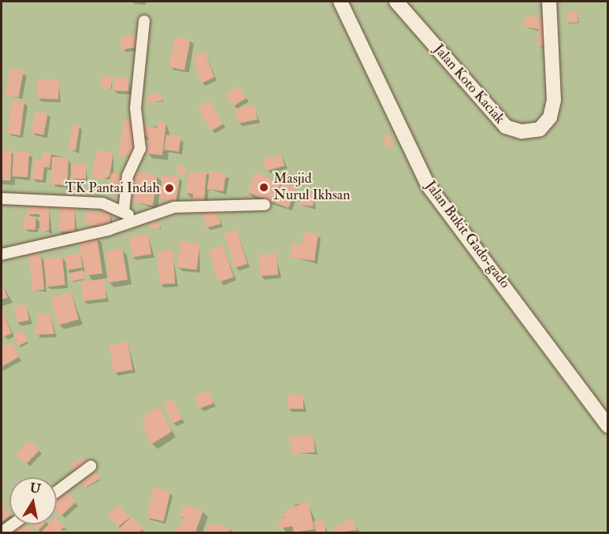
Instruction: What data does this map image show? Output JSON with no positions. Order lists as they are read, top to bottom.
{
  "streets": {
    "street": ["Jalan Koto Kaciak", "Jalan Bukit Gado-gado"]
  },
  "places": ["Masjid Nurul Ikhsan", "TK Pantai Indah"],
  "north": "top"
}
